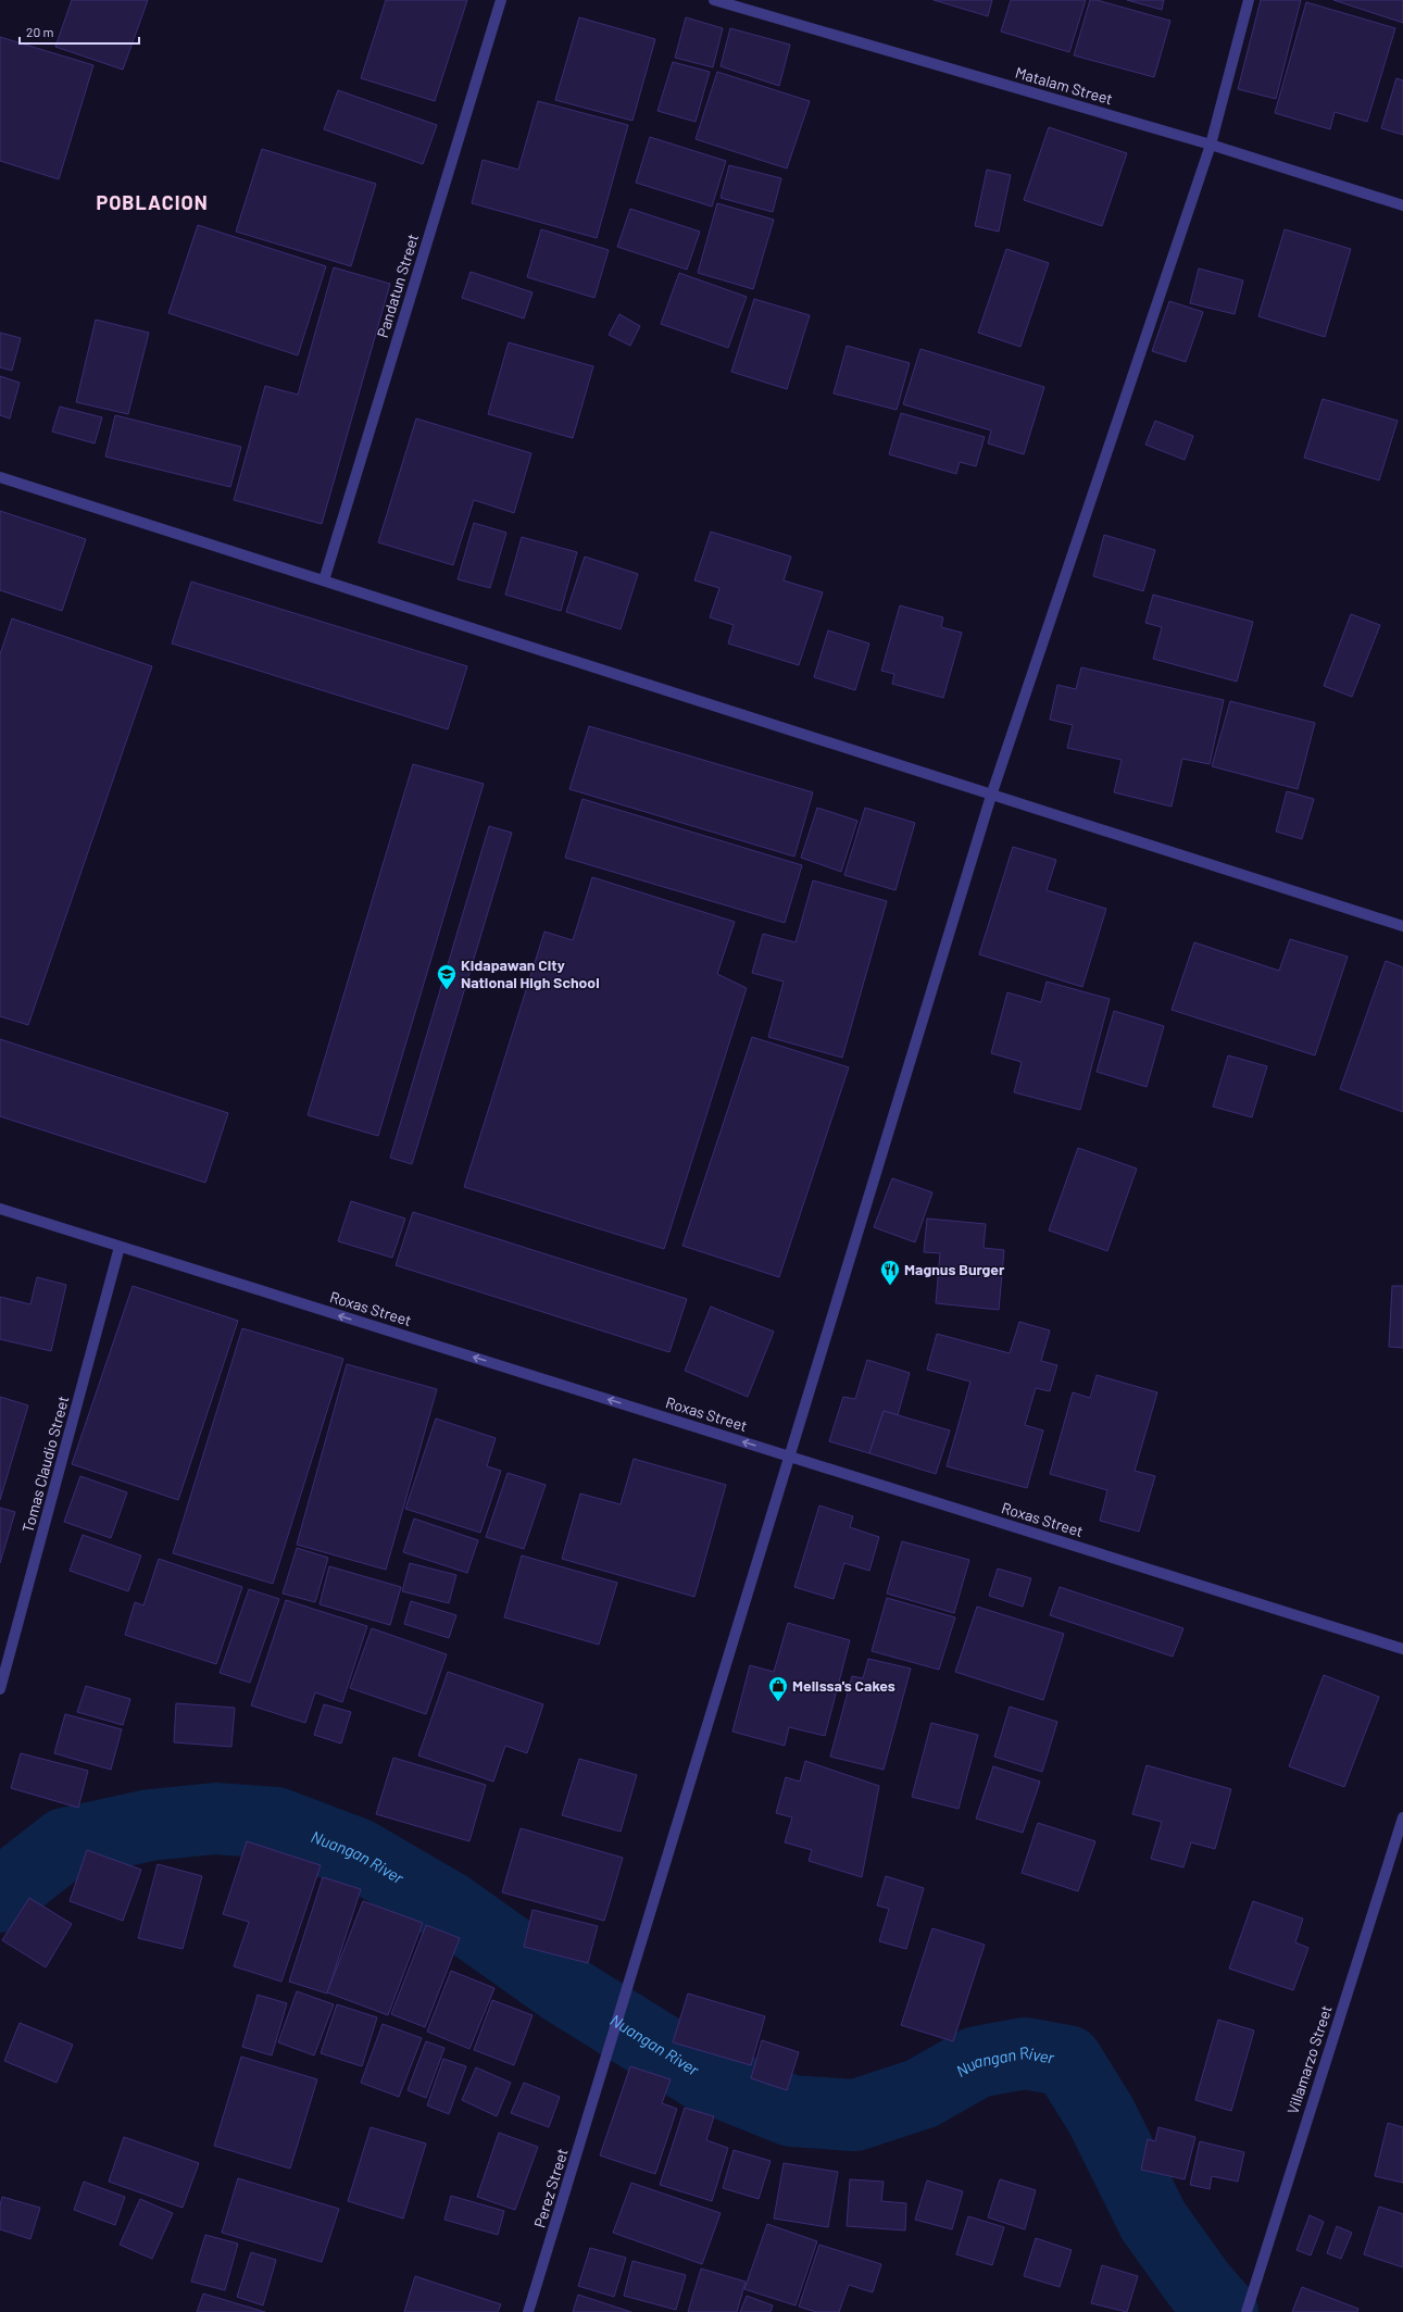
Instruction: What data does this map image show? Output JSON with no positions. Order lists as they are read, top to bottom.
{
  "streets": {
    "street": [
      "Matalam Street",
      "Pandatun Street",
      "Roxas Street",
      "Tomas Claudio Street",
      "Villamarzo Street",
      "Perez Street"
    ]
  },
  "crossings": [
    ["Matalam Street", "Perez Street"],
    ["Roxas Street", "Tomas Claudio Street"],
    ["Roxas Street", "Perez Street"]
  ],
  "one_way": ["Roxas Street"],
  "districts": ["POBLACION"],
  "water": ["Nuangan River"],
  "places": {
    "school or university": ["Kidapawan City National High School"],
    "restaurant": ["Magnus Burger"],
    "shop": ["Melissa's Cakes"]
  },
  "scale_bar": "20 m"
}
